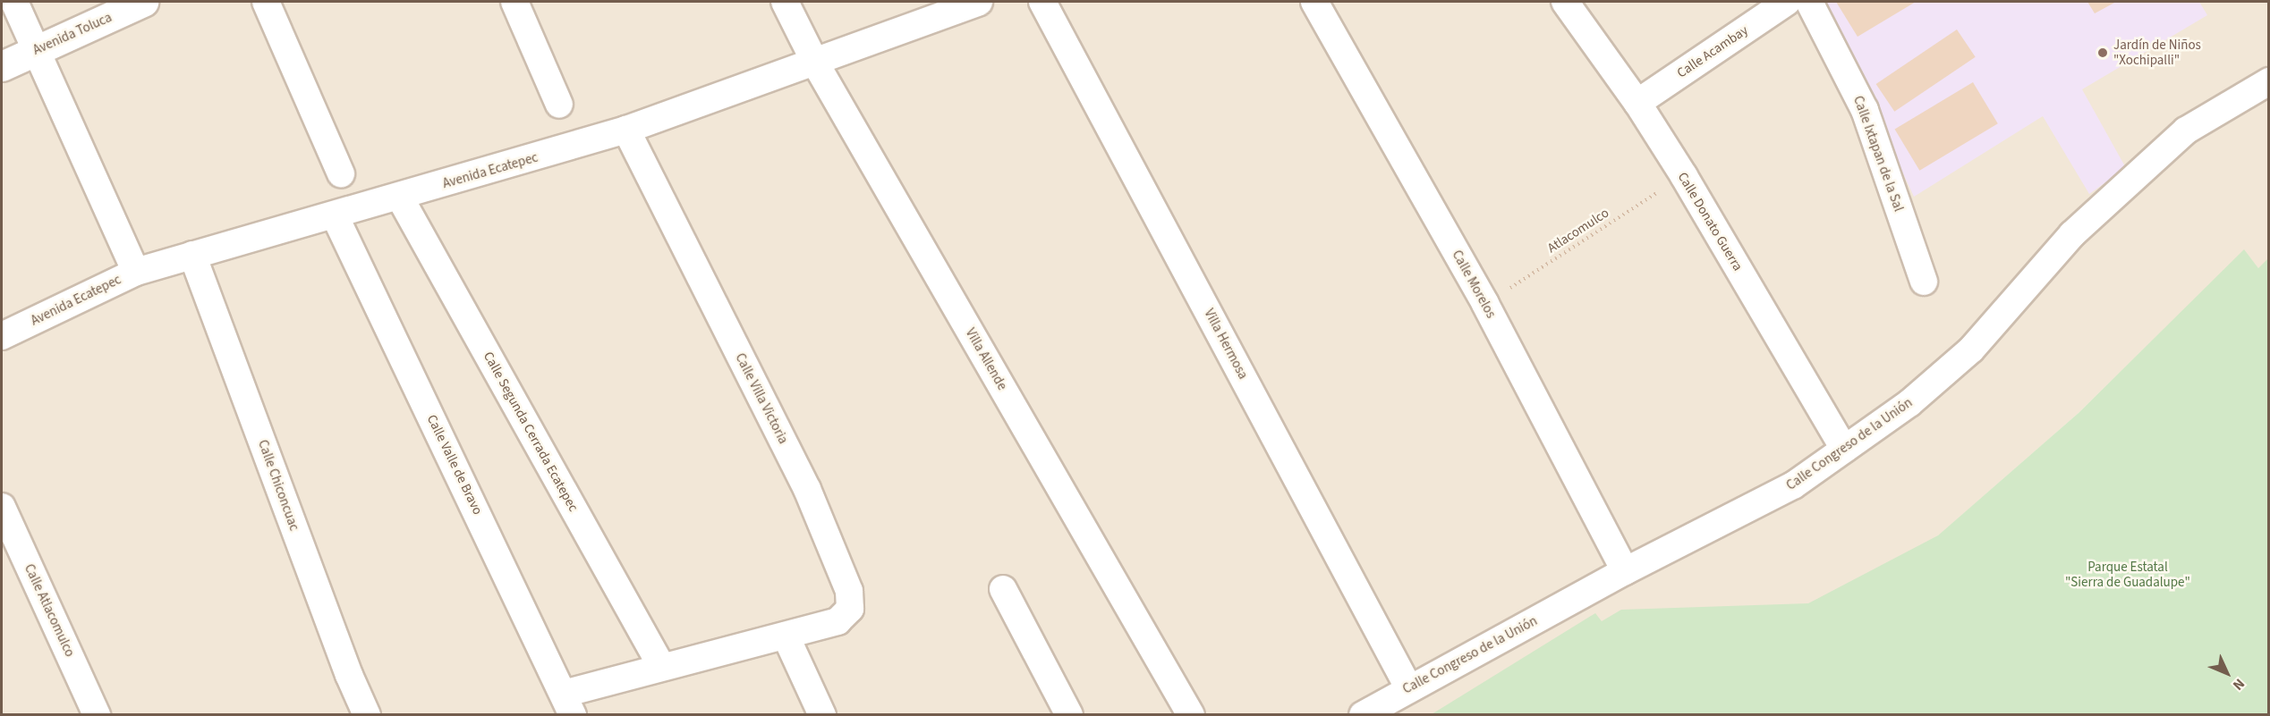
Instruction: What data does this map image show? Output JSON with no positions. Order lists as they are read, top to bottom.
{
  "streets": {
    "street": [
      "Avenida Toluca",
      "Calle Acambay",
      "Calle Ixtapan de la Sal",
      "Avenida Ecatepec",
      "Calle Donato Guerra",
      "Calle Morelos",
      "Villa Hermosa",
      "Villa Allende",
      "Calle Villa Victoria",
      "Calle Segunda Cerrada Ecatepec",
      "Calle Congreso de la Unión",
      "Calle Valle de Bravo",
      "Calle Chiconcuac",
      "Calle Atlacomulco"
    ],
    "path": ["Atlacomulco"]
  },
  "crossings": [
    ["Calle Acambay", "Calle Donato Guerra"],
    ["Avenida Ecatepec", "Villa Allende"],
    ["Avenida Ecatepec", "Calle Villa Victoria"],
    ["Avenida Ecatepec", "Calle Segunda Cerrada Ecatepec"],
    ["Avenida Ecatepec", "Calle Valle de Bravo"],
    ["Avenida Ecatepec", "Calle Chiconcuac"],
    ["Calle Donato Guerra", "Atlacomulco"],
    ["Calle Donato Guerra", "Calle Congreso de la Unión"],
    ["Atlacomulco", "Calle Morelos"],
    ["Calle Morelos", "Calle Congreso de la Unión"],
    ["Villa Hermosa", "Calle Congreso de la Unión"],
    ["Calle Villa Victoria", "Calle Segunda Cerrada Ecatepec"],
    ["Calle Villa Victoria", "Calle Valle de Bravo"]
  ],
  "parks": ["Parque Estatal \"Sierra de Guadalupe\""],
  "places": ["Jardín de Niños \"Xochipalli\""],
  "north": "bottom right"
}
